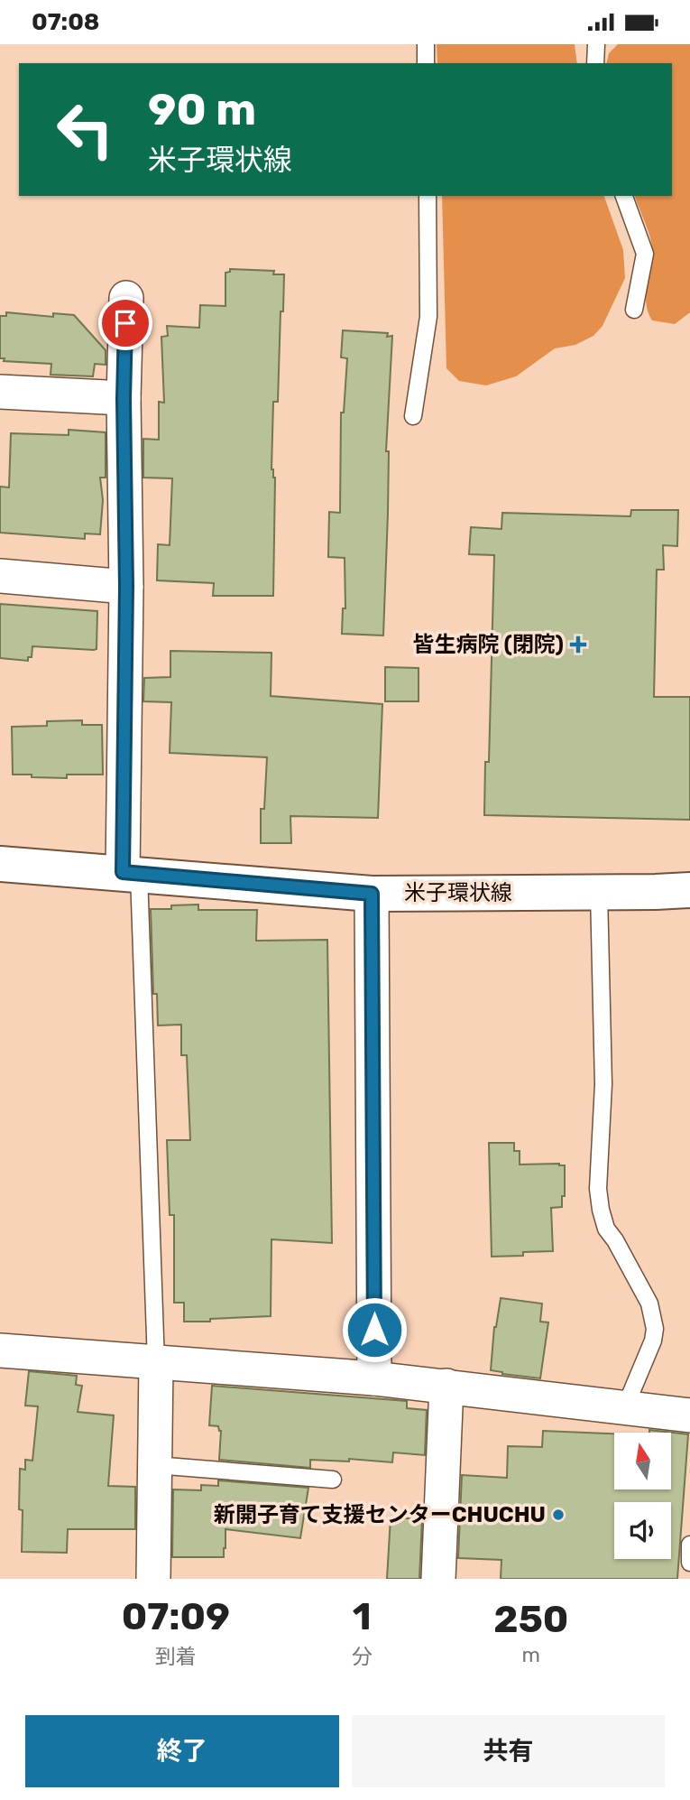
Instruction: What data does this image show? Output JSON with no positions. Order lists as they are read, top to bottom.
{
  "streets": {
    "main road": ["米子環状線"]
  },
  "places": {
    "health": ["皆生病院 (閉院)"],
    "other": ["新開子育て支援センターCHUCHU"]
  },
  "north": "top",
  "page": {
    "status": "07:08",
    "turn": ["90 m", "米子環状線"],
    "eta": [
      "07:09",
      "到着",
      "1",
      "分",
      "250",
      "m"
    ],
    "buttons": ["終了", "共有"]
  }
}
